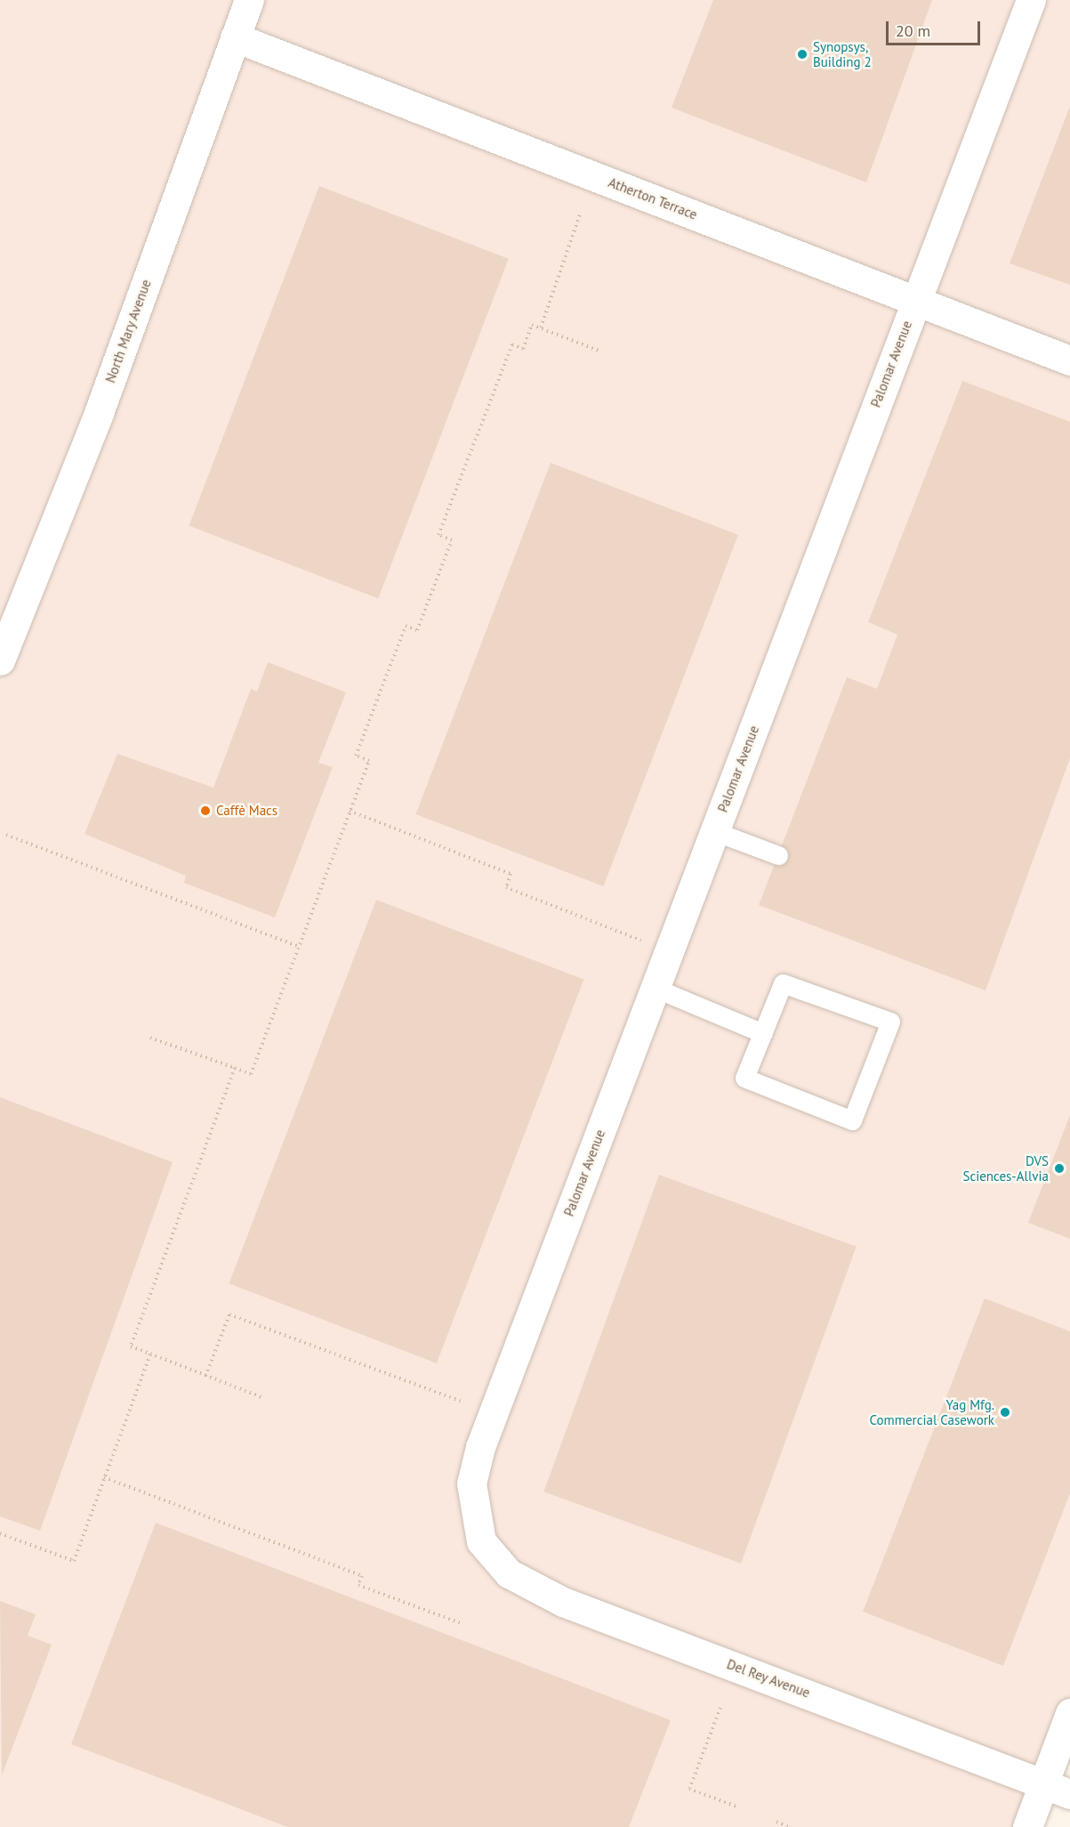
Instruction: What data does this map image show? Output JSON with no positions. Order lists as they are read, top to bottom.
{
  "streets": {
    "street": [
      "Atherton Terrace",
      "North Mary Avenue",
      "Palomar Avenue",
      "Del Rey Avenue"
    ]
  },
  "crossings": [
    ["Atherton Terrace", "North Mary Avenue"],
    ["Atherton Terrace", "Palomar Avenue"],
    ["Palomar Avenue", "Del Rey Avenue"]
  ],
  "places": [
    "Synopsys, Building 2",
    "Caffè Macs",
    "DVS Sciences-Allvia",
    "Yag Mfg. Commercial Casework"
  ],
  "scale_bar": "20 m"
}
